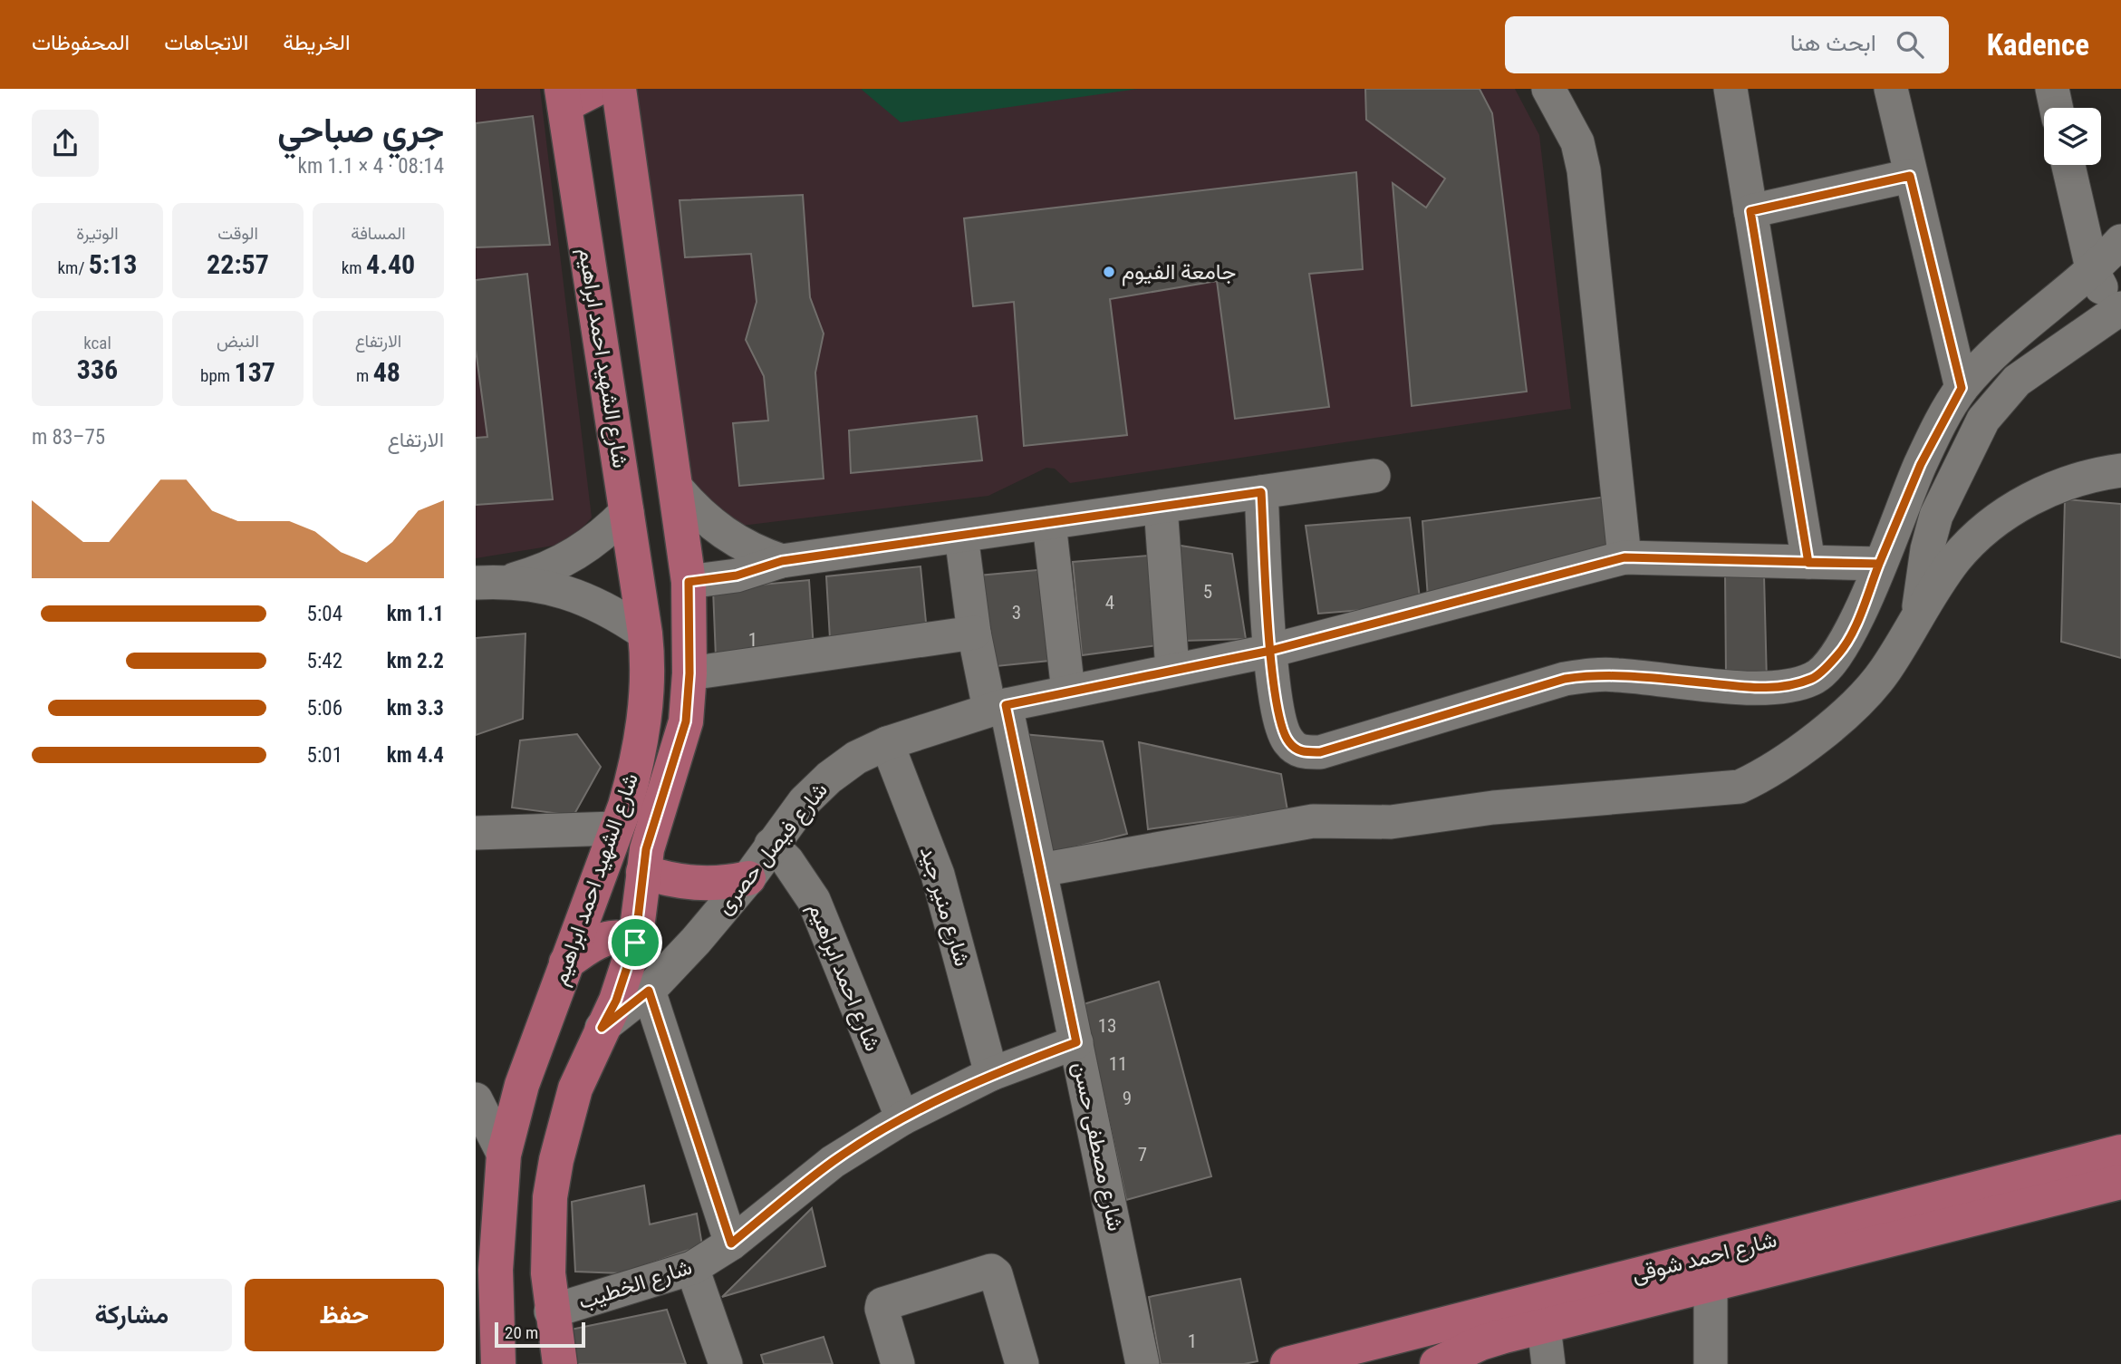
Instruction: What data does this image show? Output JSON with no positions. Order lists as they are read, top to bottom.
{
  "streets": {
    "main road": ["شارع الشهيد احمد ابراهيم", "شارع احمد شوقى"],
    "street": [
      "شارع فيصل حصرى",
      "شارع منير جيد",
      "شارع احمد ابراهيم",
      "شارع مصطفى حسن",
      "شارع الخطيب"
    ]
  },
  "crossings": [
    ["شارع الشهيد احمد ابراهيم", "شارع فيصل حصرى"],
    ["شارع الشهيد احمد ابراهيم", "شارع الخطيب"],
    ["شارع فيصل حصرى", "شارع منير جيد"],
    ["شارع فيصل حصرى", "شارع احمد ابراهيم"],
    ["شارع فيصل حصرى", "شارع مصطفى حسن"],
    ["شارع منير جيد", "شارع الخطيب"],
    ["شارع احمد ابراهيم", "شارع الخطيب"],
    ["شارع مصطفى حسن", "شارع الخطيب"]
  ],
  "places": ["جامعة الفيوم"],
  "house_numbers": [
    "5",
    "4",
    "3",
    "1",
    "13",
    "11",
    "9",
    "7",
    "1"
  ],
  "scale_bar": "20 m",
  "page": {
    "header": "Kadence",
    "search": "ابحث هنا",
    "nav": ["الخريطة", "الاتجاهات", "المحفوظات"],
    "heading": ["جري صباحي", "08:14 · 4 × 1.1 km"],
    "stats": [
      ["المسافة", "4.40 km"],
      ["الوقت", "22:57"],
      ["الوتيرة", "5:13 /km"],
      ["الارتفاع", "48 m"],
      ["النبض", "137 bpm"],
      ["kcal", "336"]
    ],
    "chart": ["الارتفاع", "75–83 m"],
    "list": [
      {
        "name": "1.1 km",
        "note": "5:04"
      },
      {
        "name": "2.2 km",
        "note": "5:42"
      },
      {
        "name": "3.3 km",
        "note": "5:06"
      },
      {
        "name": "4.4 km",
        "note": "5:01"
      }
    ],
    "buttons": ["حفظ", "مشاركة"],
    "scale": "20 m"
  }
}
